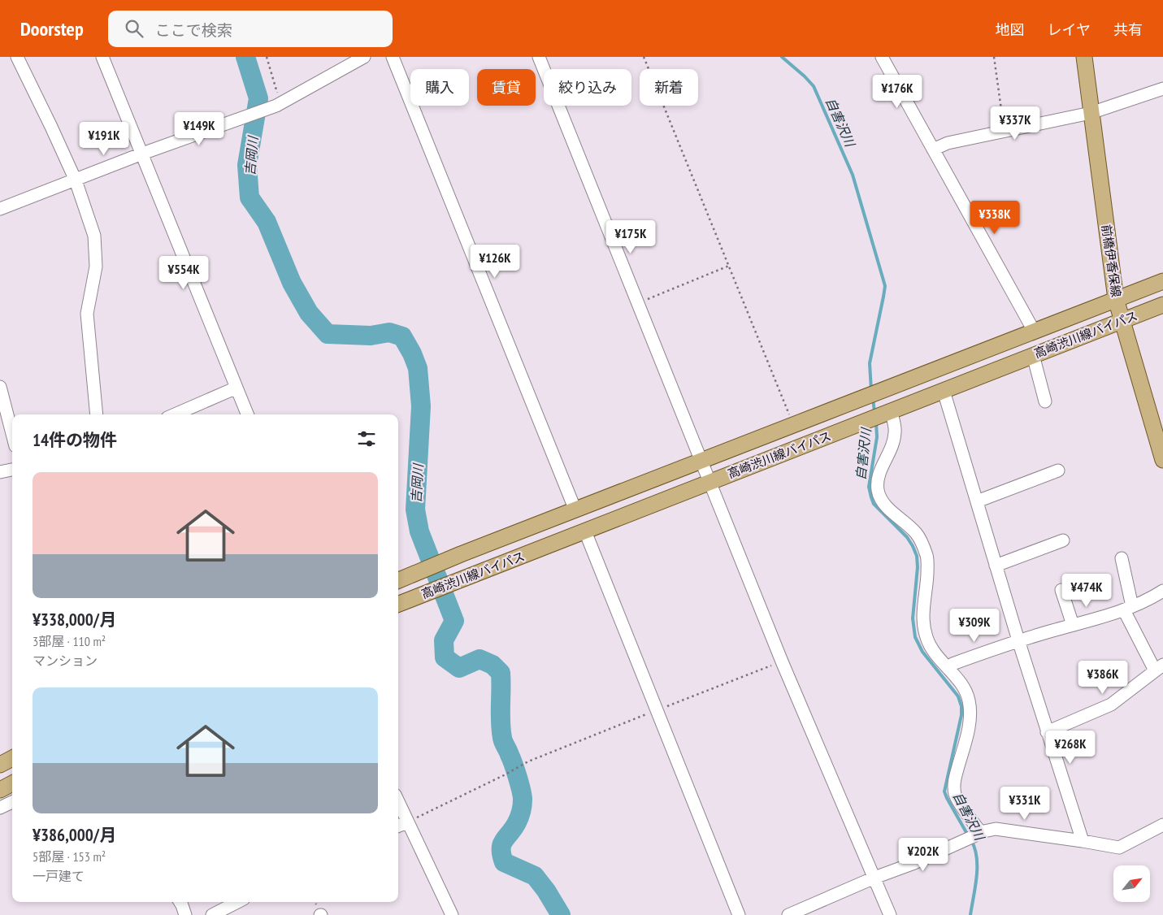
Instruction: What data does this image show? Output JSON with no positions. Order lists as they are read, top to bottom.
{
  "streets": {
    "main road": ["前橋伊香保線", "高崎渋川線バイパス"]
  },
  "crossings": [
    ["前橋伊香保線", "高崎渋川線バイパス"]
  ],
  "water": ["自害沢川", "吉岡川"],
  "north": "top right",
  "page": {
    "header": "Doorstep",
    "search": "ここで検索",
    "nav": ["地図", "レイヤ", "共有"],
    "chip": [
      "購入",
      "賃貸",
      "絞り込み",
      "新着"
    ],
    "price": [
      "¥176K",
      "¥337K",
      "¥149K",
      "¥191K",
      "¥338K",
      "¥175K",
      "¥126K",
      "¥554K",
      "¥474K",
      "¥309K",
      "¥386K",
      "¥268K",
      "¥331K",
      "¥202K"
    ],
    "heading": "14件の物件",
    "list": [
      {
        "name": "¥338,000/月",
        "note": "3部屋 · 110 m² · マンション"
      },
      {
        "name": "¥386,000/月",
        "note": "5部屋 · 153 m² · 一戸建て"
      }
    ]
  }
}
